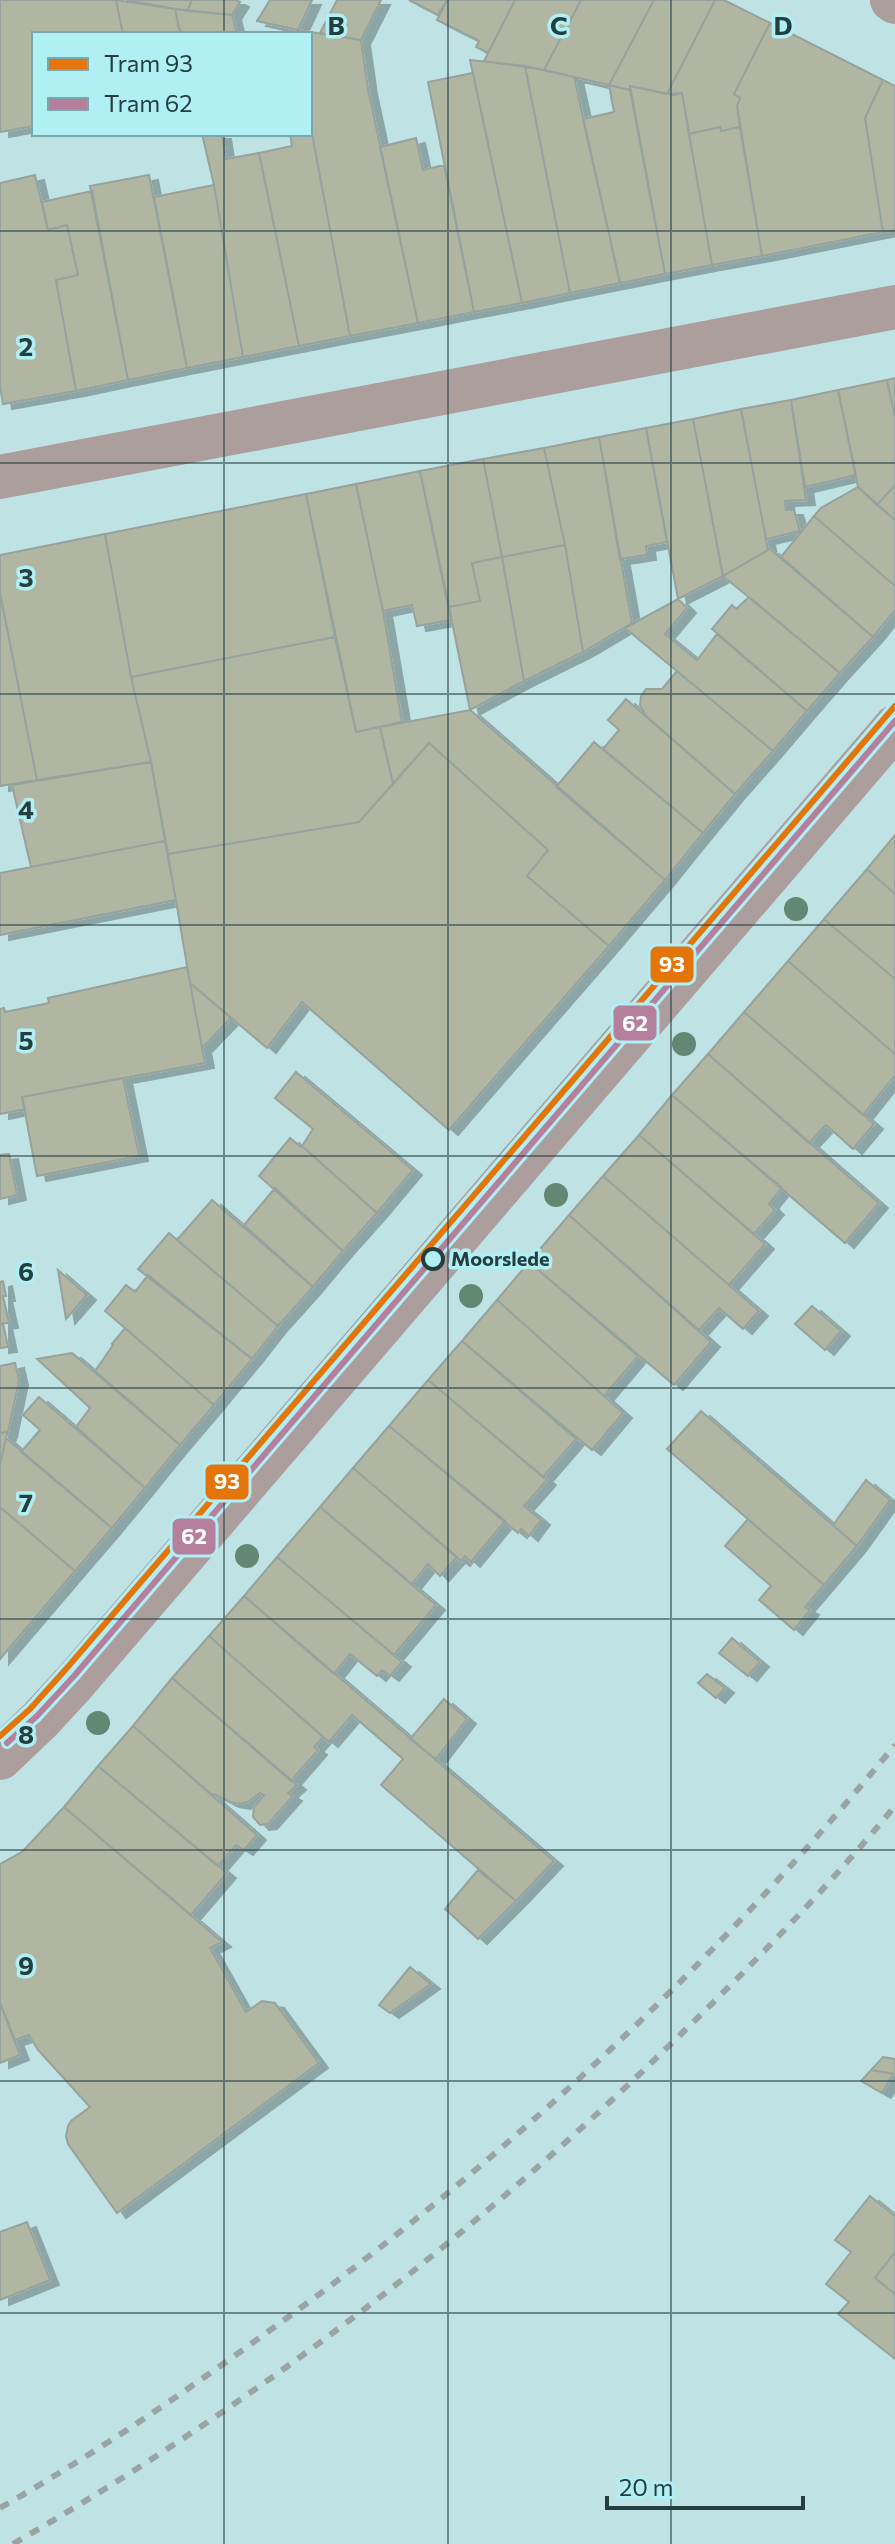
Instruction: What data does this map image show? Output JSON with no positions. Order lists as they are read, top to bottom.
{
  "places": ["Moorslede"],
  "lines": ["tram line 93", "tram line 62"],
  "legend": ["Tram 93", "Tram 62"],
  "scale_bar": "20 m",
  "grid": {
    "columns": ["B", "C", "D"],
    "rows": [
      "2",
      "3",
      "4",
      "5",
      "6",
      "7",
      "8",
      "9"
    ]
  }
}
